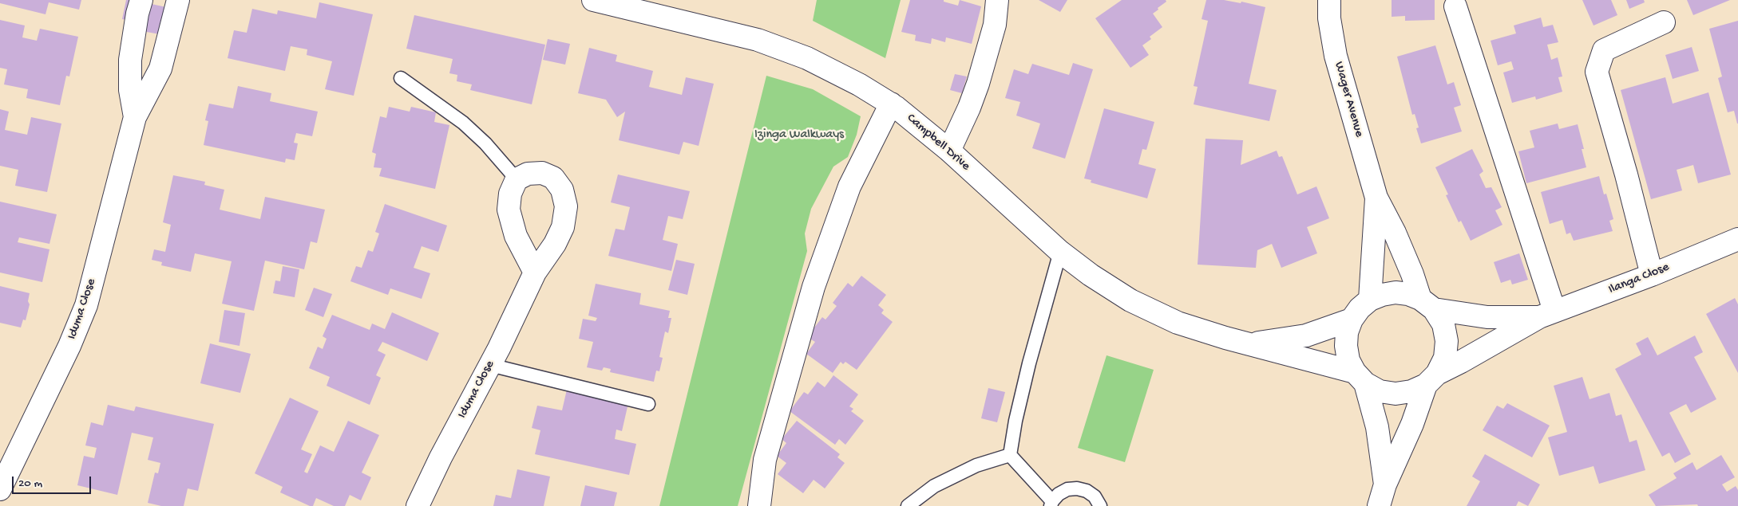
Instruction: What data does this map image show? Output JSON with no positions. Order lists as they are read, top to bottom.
{
  "streets": {
    "street": [
      "Wager Avenue",
      "Campbell Drive",
      "Ilanga Close",
      "Iduma Close"
    ]
  },
  "parks": ["Izinga Walkways"],
  "scale_bar": "20 m"
}
